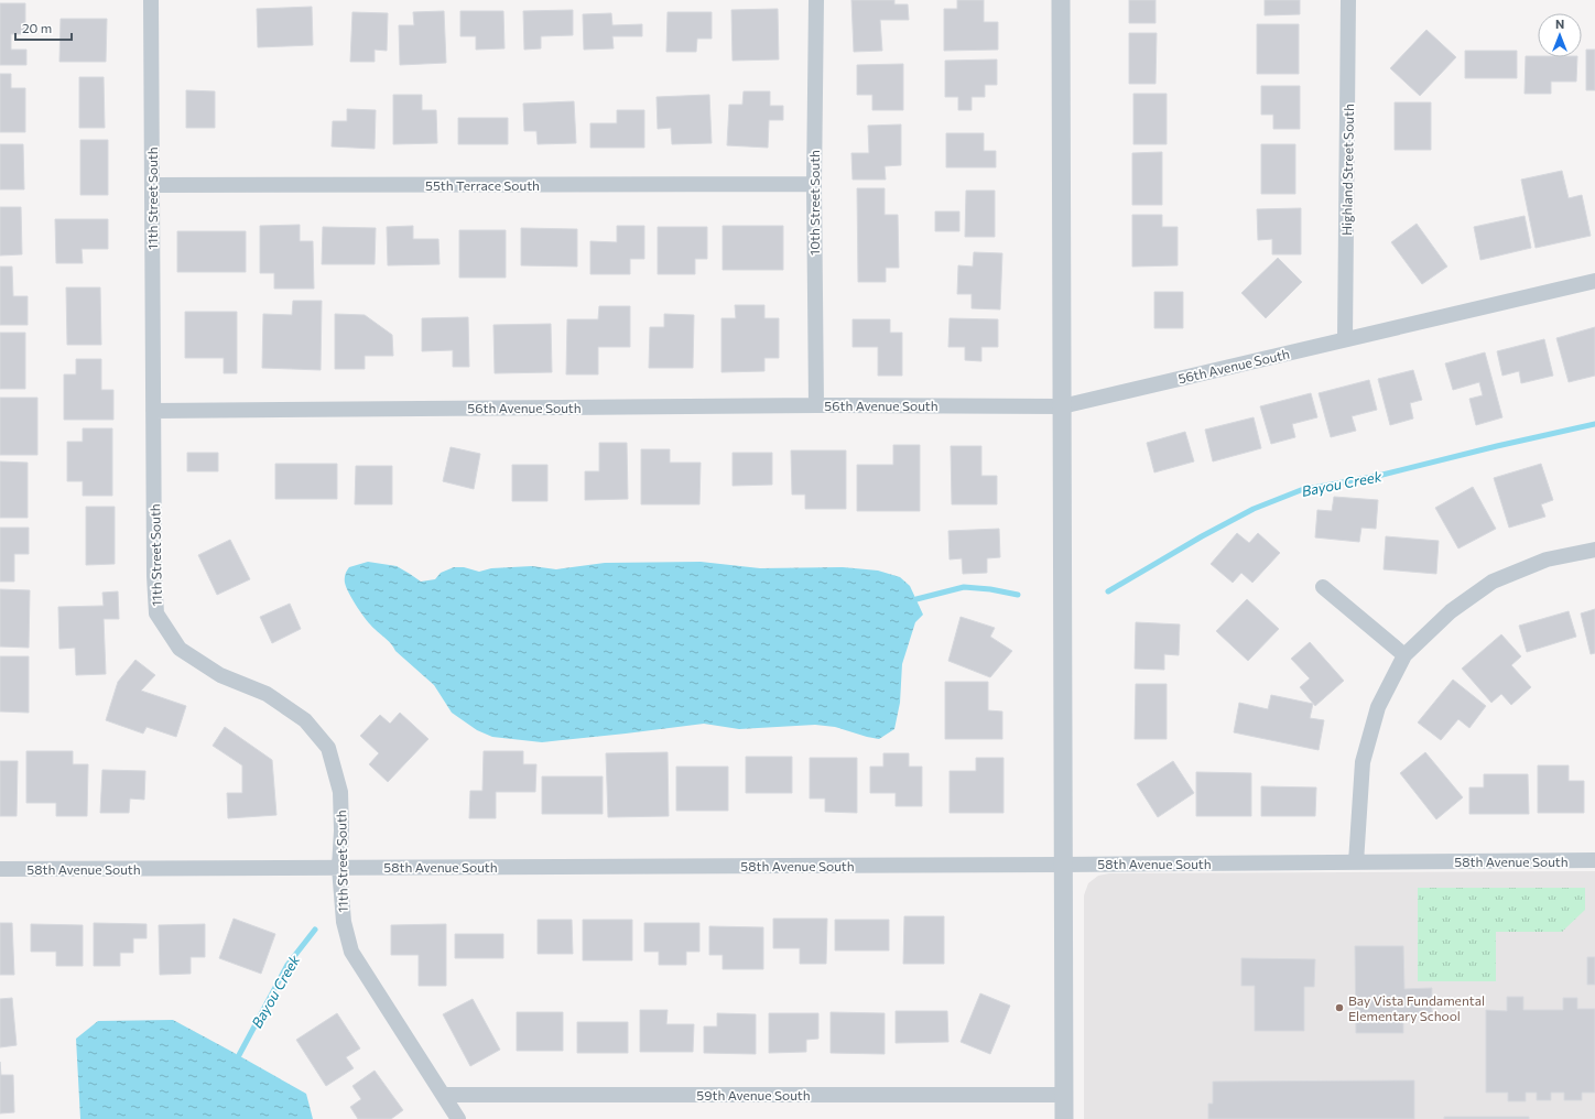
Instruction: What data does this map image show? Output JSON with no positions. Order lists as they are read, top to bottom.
{
  "streets": {
    "street": [
      "Highland Street South",
      "55th Terrace South",
      "11th Street South",
      "10th Street South",
      "56th Avenue South",
      "58th Avenue South",
      "59th Avenue South"
    ]
  },
  "crossings": [
    ["Highland Street South", "56th Avenue South"],
    ["55th Terrace South", "11th Street South"],
    ["55th Terrace South", "10th Street South"],
    ["11th Street South", "56th Avenue South"],
    ["11th Street South", "58th Avenue South"],
    ["11th Street South", "59th Avenue South"],
    ["10th Street South", "56th Avenue South"]
  ],
  "water": ["Bayou Creek"],
  "places": ["Bay Vista Fundamental Elementary School"],
  "scale_bar": "20 m",
  "north": "top"
}
